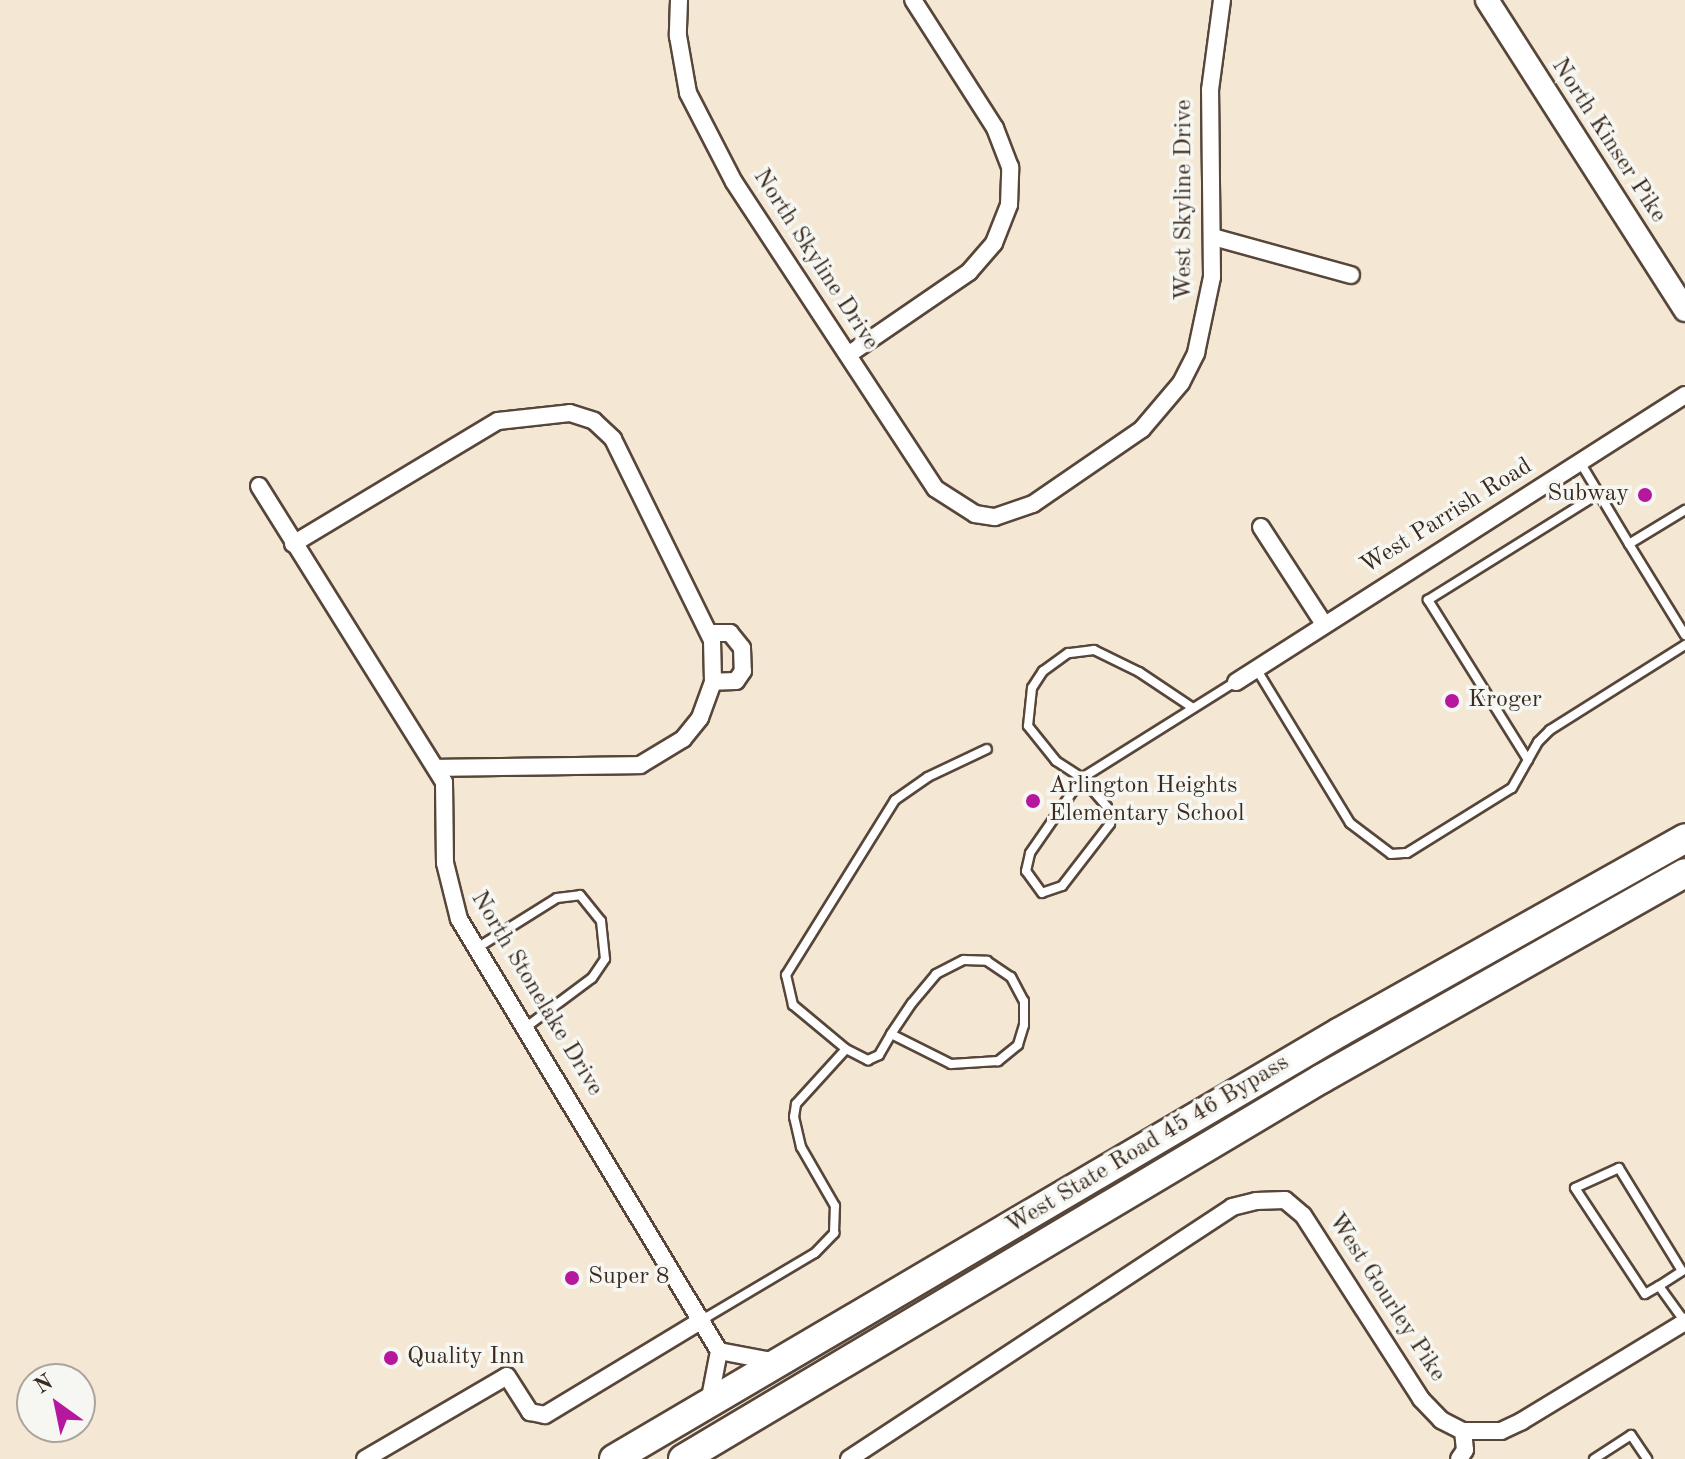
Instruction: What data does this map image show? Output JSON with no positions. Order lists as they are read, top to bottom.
{
  "streets": {
    "highway": ["West State Road 45 46 Bypass"],
    "street": [
      "North Kinser Pike",
      "West Skyline Drive",
      "North Skyline Drive",
      "West Parrish Road",
      "North Stonelake Drive",
      "West Gourley Pike"
    ]
  },
  "crossings": [
    ["West Skyline Drive", "North Skyline Drive"]
  ],
  "places": [
    "Subway",
    "Kroger",
    "Arlington Heights Elementary School",
    "Super 8",
    "Quality Inn"
  ],
  "north": "top left"
}
